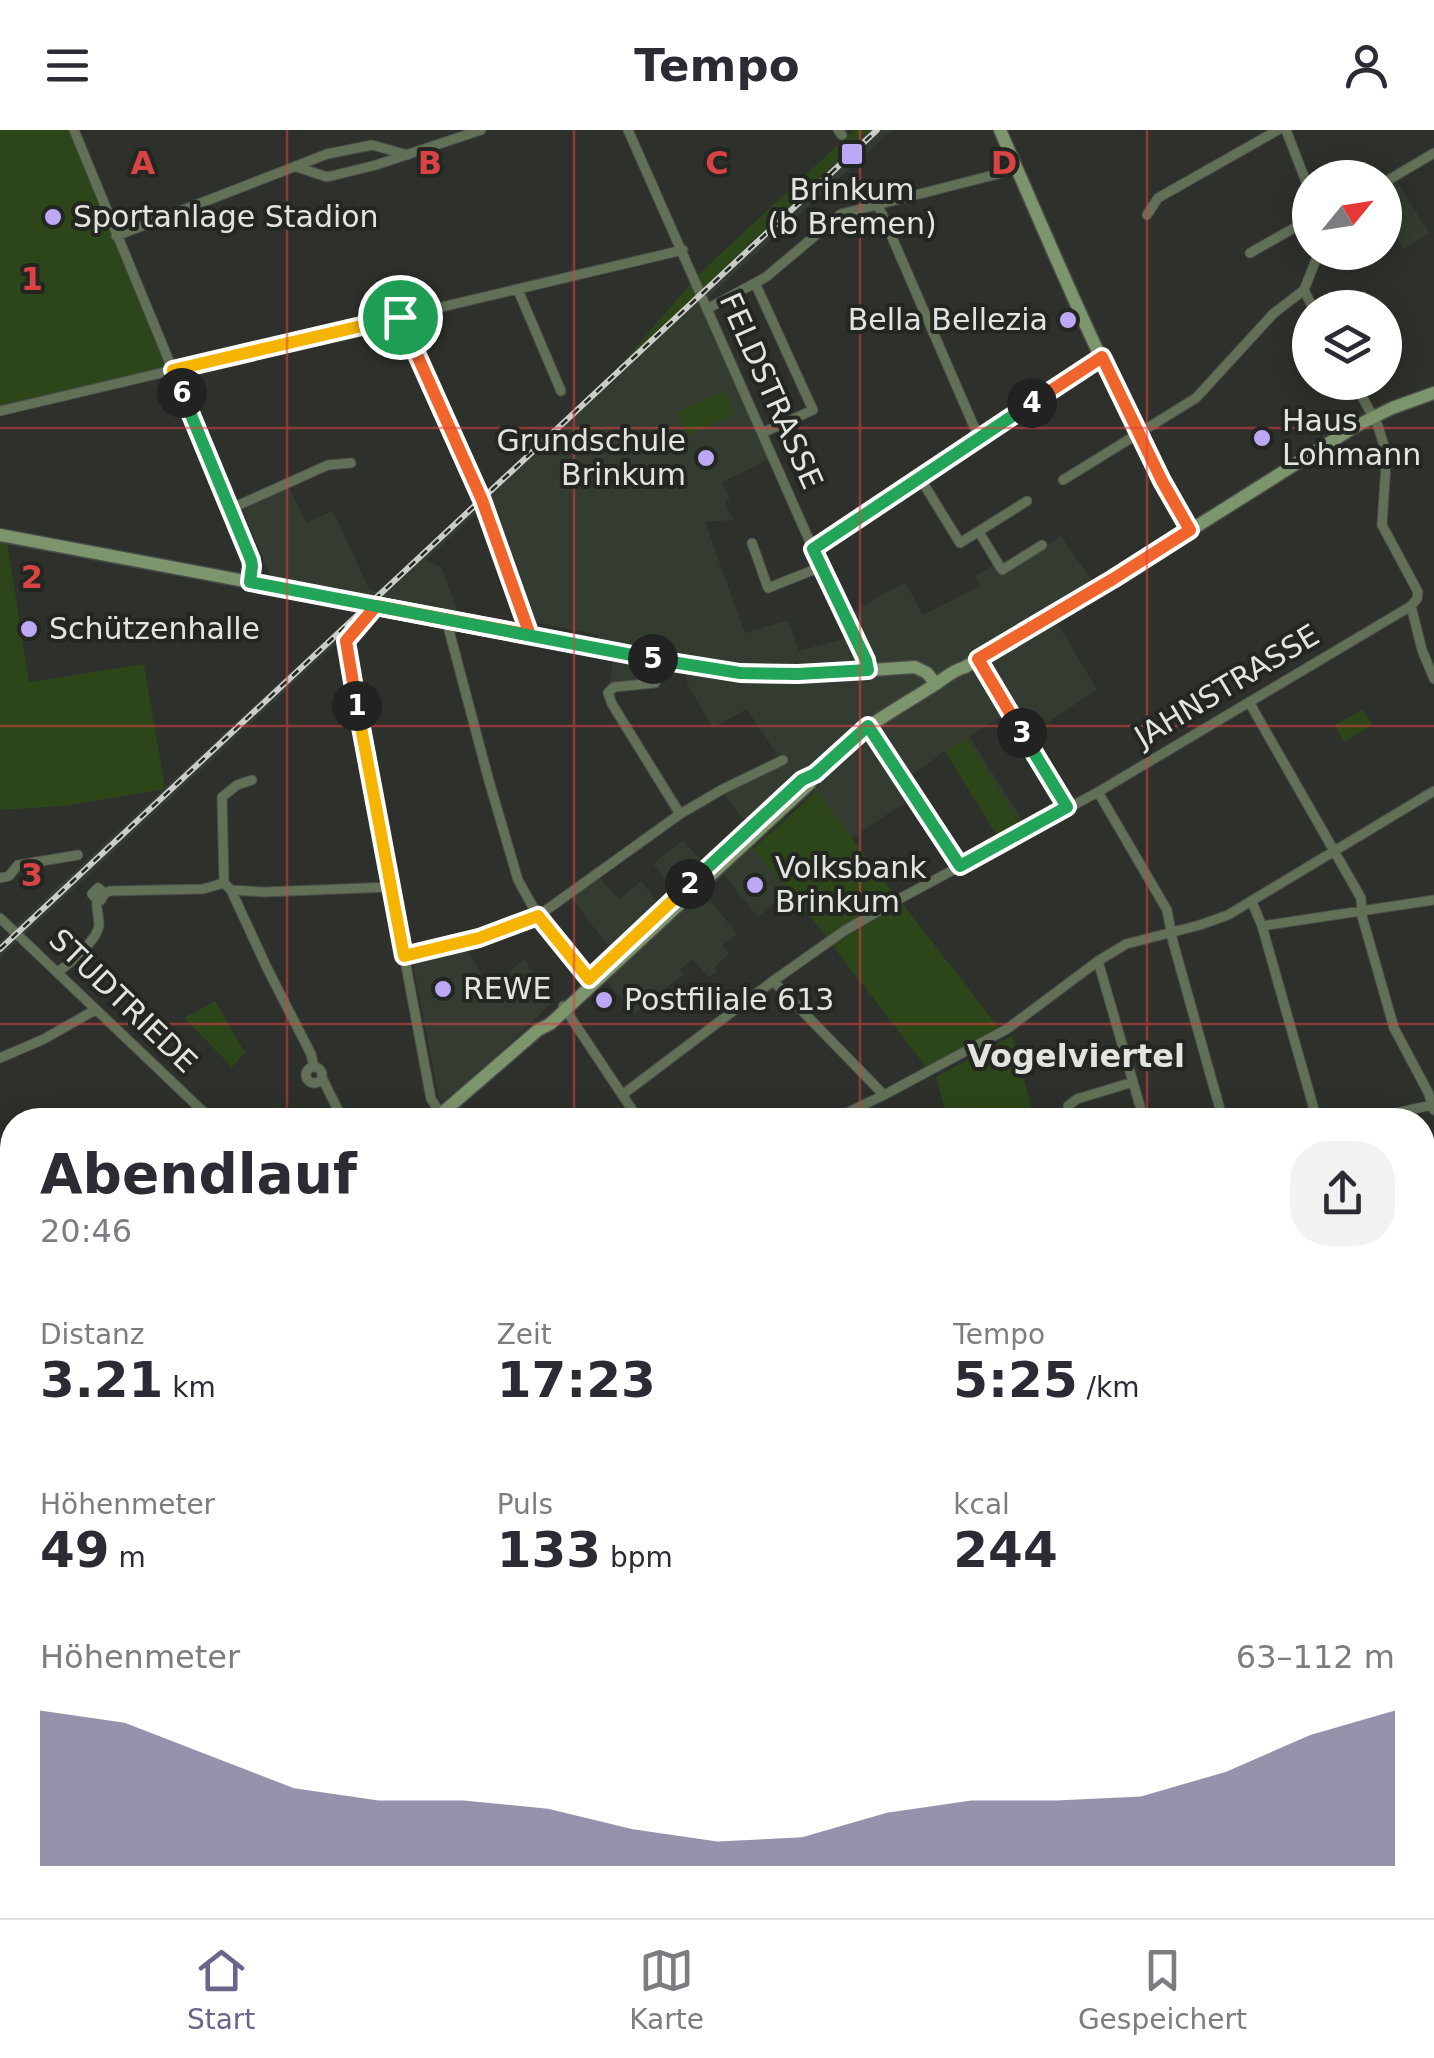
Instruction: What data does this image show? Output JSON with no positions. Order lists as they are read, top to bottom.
{
  "streets": {
    "street": ["FELDSTRASSE", "JAHNSTRASSE", "STUDTRIEDE"]
  },
  "districts": ["Vogelviertel"],
  "places": {
    "transit": ["Brinkum (b Bremen)"],
    "other": [
      "Sportanlage Stadion",
      "Bella Bellezia",
      "Haus Lohmann",
      "Grundschule Brinkum",
      "Schützenhalle",
      "Volksbank Brinkum",
      "REWE",
      "Postfiliale 613"
    ]
  },
  "north": "top right",
  "page": {
    "header": "Tempo",
    "pins": [
      "6",
      "4",
      "5",
      "1",
      "3",
      "2"
    ],
    "heading": ["Abendlauf", "20:46"],
    "stats": [
      ["Distanz", "3.21 km"],
      ["Zeit", "17:23"],
      ["Tempo", "5:25 /km"],
      ["Höhenmeter", "49 m"],
      ["Puls", "133 bpm"],
      ["kcal", "244"]
    ],
    "chart": ["Höhenmeter", "63–112 m"],
    "tabs": ["Start", "Karte", "Gespeichert"]
  },
  "grid": {
    "columns": [
      "A",
      "B",
      "C",
      "D"
    ],
    "rows": ["1", "2", "3"]
  }
}
